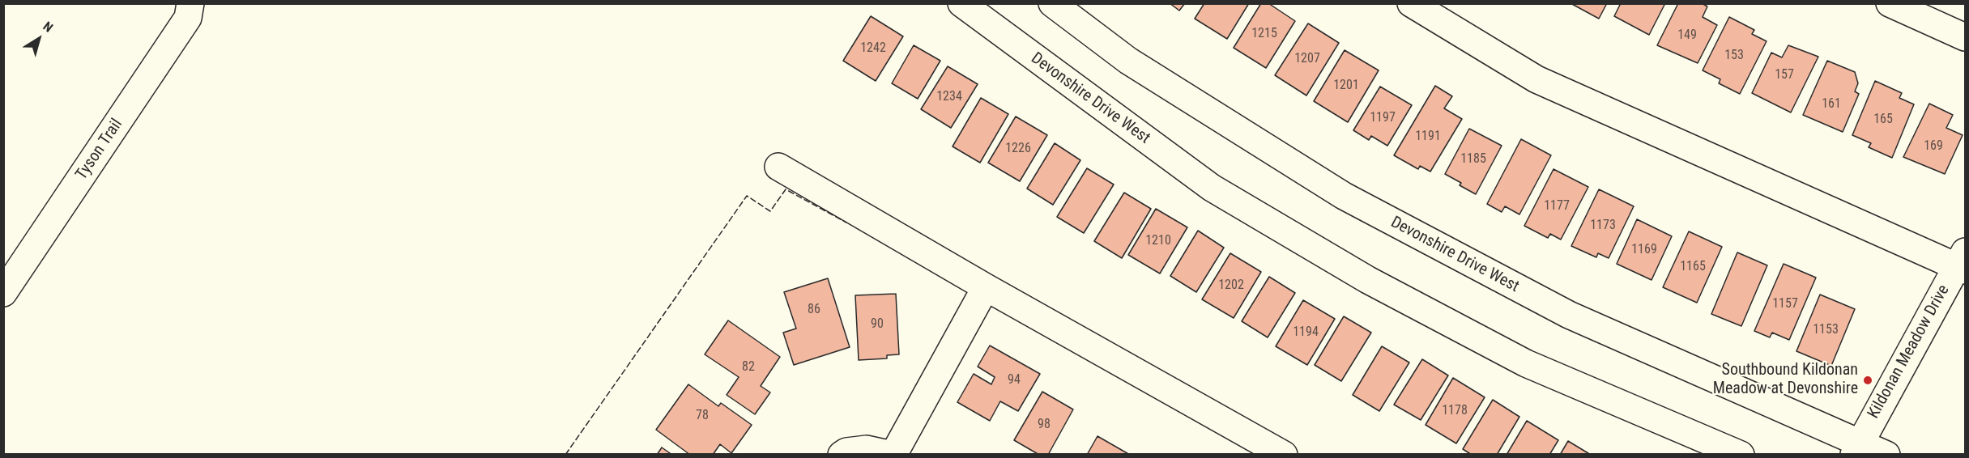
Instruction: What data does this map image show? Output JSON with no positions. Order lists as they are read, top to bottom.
{
  "streets": {
    "street": ["Devonshire Drive West", "Tyson Trail", "Kildonan Meadow Drive"]
  },
  "crossings": [
    ["Devonshire Drive West", "Kildonan Meadow Drive"]
  ],
  "places": ["Southbound Kildonan Meadow at Devonshire"],
  "house_numbers": [
    "1215",
    "149",
    "1242",
    "153",
    "1207",
    "157",
    "1201",
    "1234",
    "161",
    "1197",
    "165",
    "1191",
    "169",
    "1226",
    "1185",
    "1177",
    "1173",
    "1210",
    "1169",
    "1165",
    "1202",
    "1157",
    "86",
    "90",
    "1153",
    "1194",
    "82",
    "94",
    "1178",
    "78",
    "98"
  ],
  "north": "top right"
}
